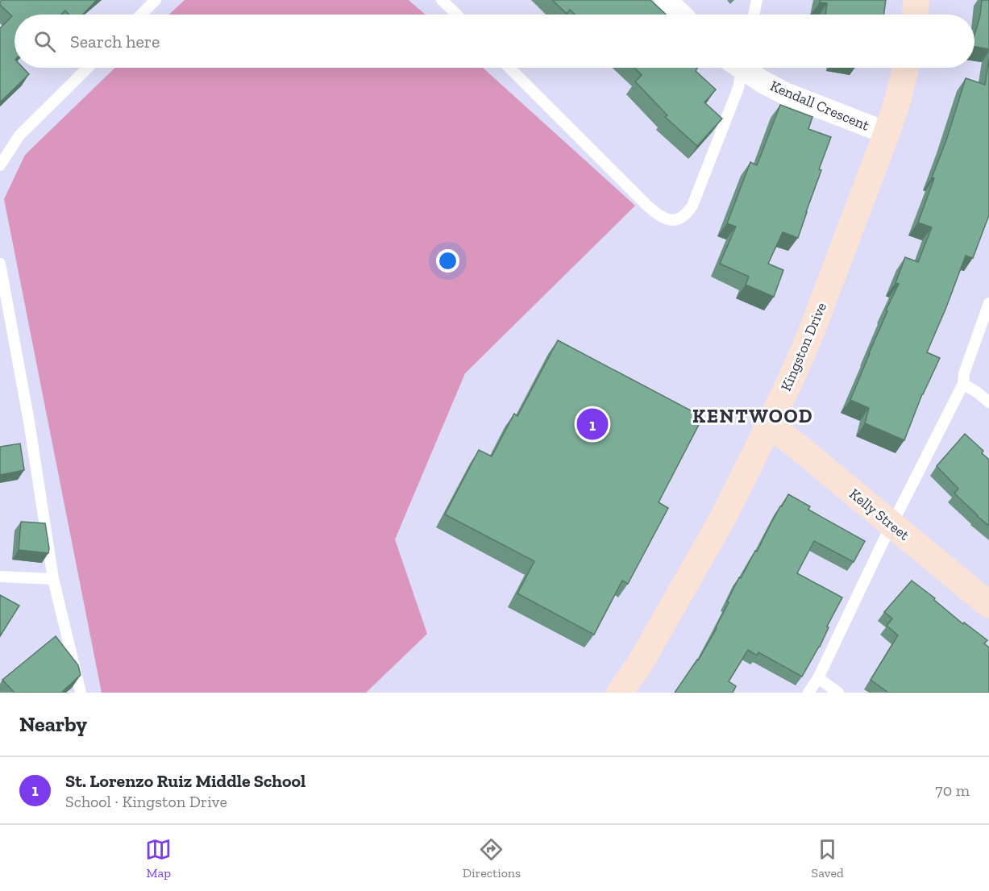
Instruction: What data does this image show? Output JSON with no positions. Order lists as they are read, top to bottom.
{
  "streets": {
    "street": ["Kendall Crescent", "Kingston Drive", "Kelly Street"]
  },
  "crossings": [
    ["Kendall Crescent", "Kingston Drive"],
    ["Kingston Drive", "Kelly Street"]
  ],
  "districts": ["KENTWOOD"],
  "page": {
    "search": "Search here",
    "pins": "1",
    "heading": "Nearby",
    "list": [
      {
        "mark": "1",
        "name": "St. Lorenzo Ruiz Middle School",
        "note": "School · Kingston Drive",
        "value": "70 m"
      }
    ],
    "nav": ["Map", "Directions", "Saved"]
  }
}
